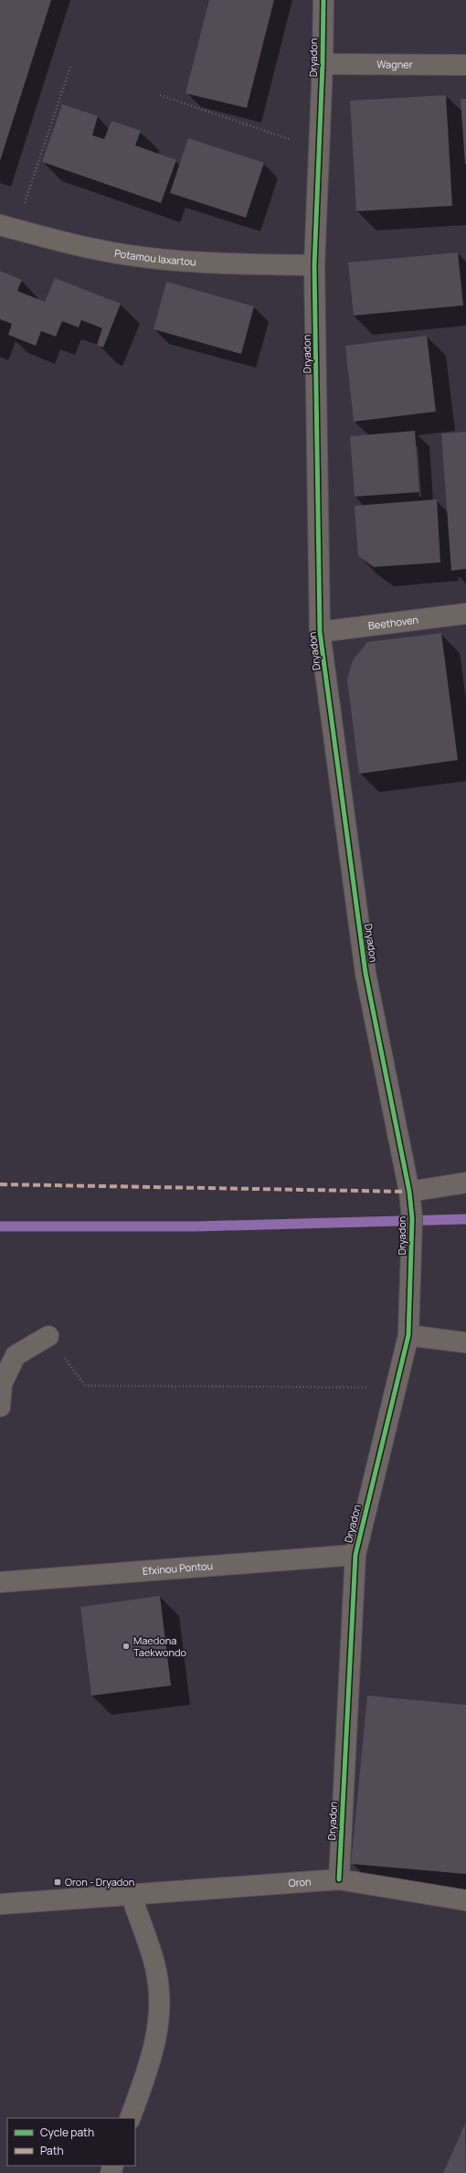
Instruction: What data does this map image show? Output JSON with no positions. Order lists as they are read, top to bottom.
{
  "streets": {
    "street": [
      "Dryadon",
      "Wagner",
      "Potamou Iaxartou",
      "Beethoven",
      "Efxinou Pontou",
      "Oron"
    ]
  },
  "crossings": [
    ["Dryadon", "Wagner"],
    ["Dryadon", "Potamou Iaxartou"],
    ["Dryadon", "Beethoven"],
    ["Dryadon", "Efxinou Pontou"],
    ["Dryadon", "Oron"]
  ],
  "places": {
    "other": ["Maedona Taekwondo"],
    "transit": ["Oron - Dryadon"]
  },
  "legend": ["Cycle path", "Path"]
}
